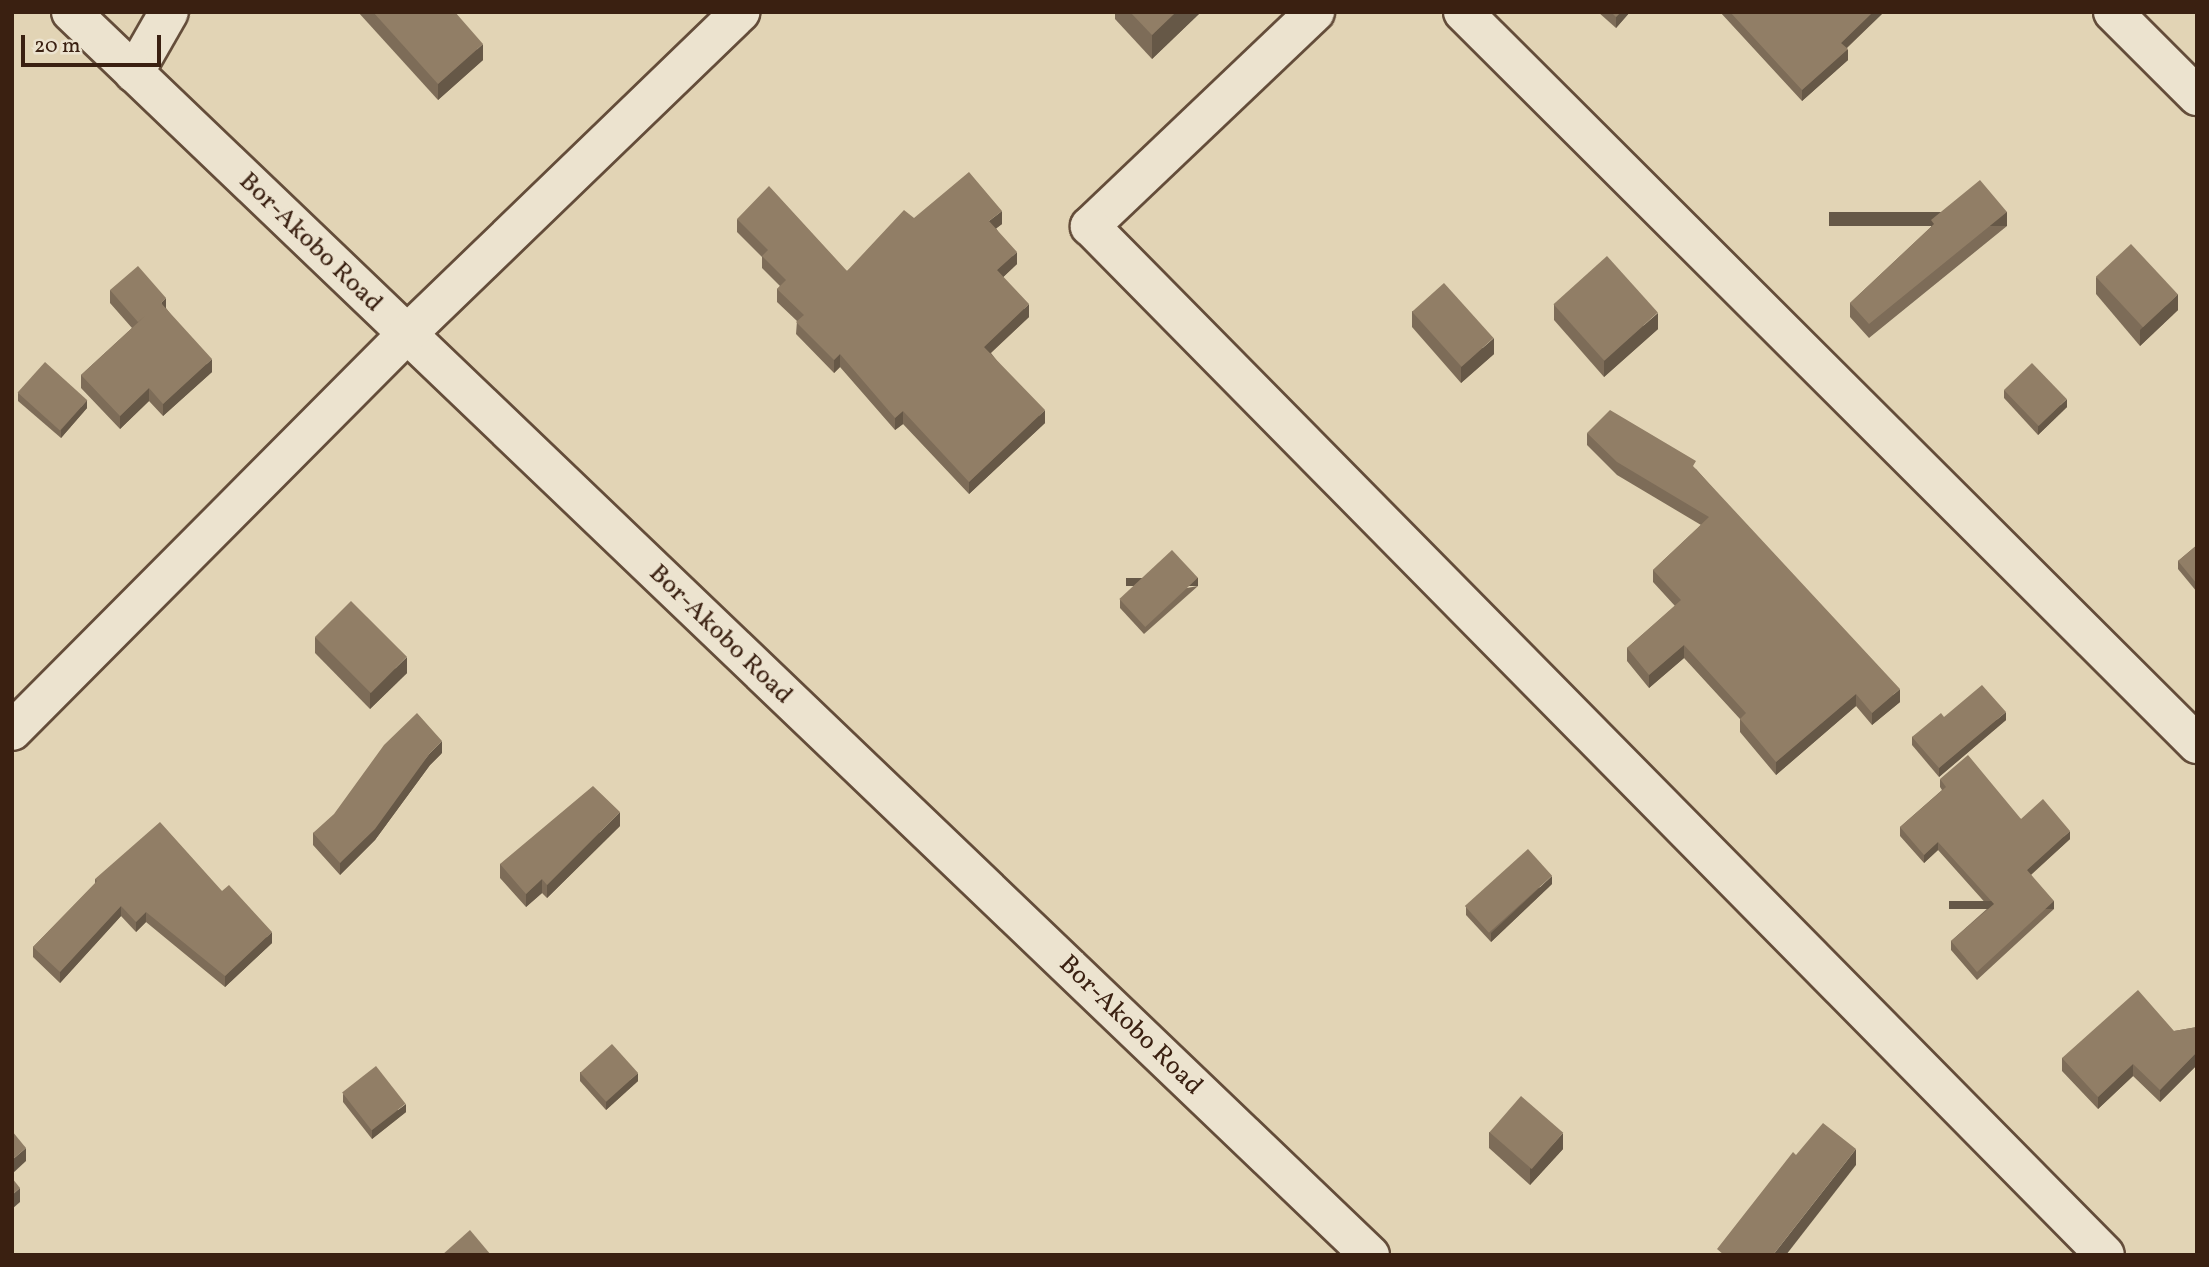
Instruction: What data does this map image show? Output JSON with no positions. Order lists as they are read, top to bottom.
{
  "streets": {
    "street": ["Bor-Akobo Road"]
  },
  "scale_bar": "20 m"
}
